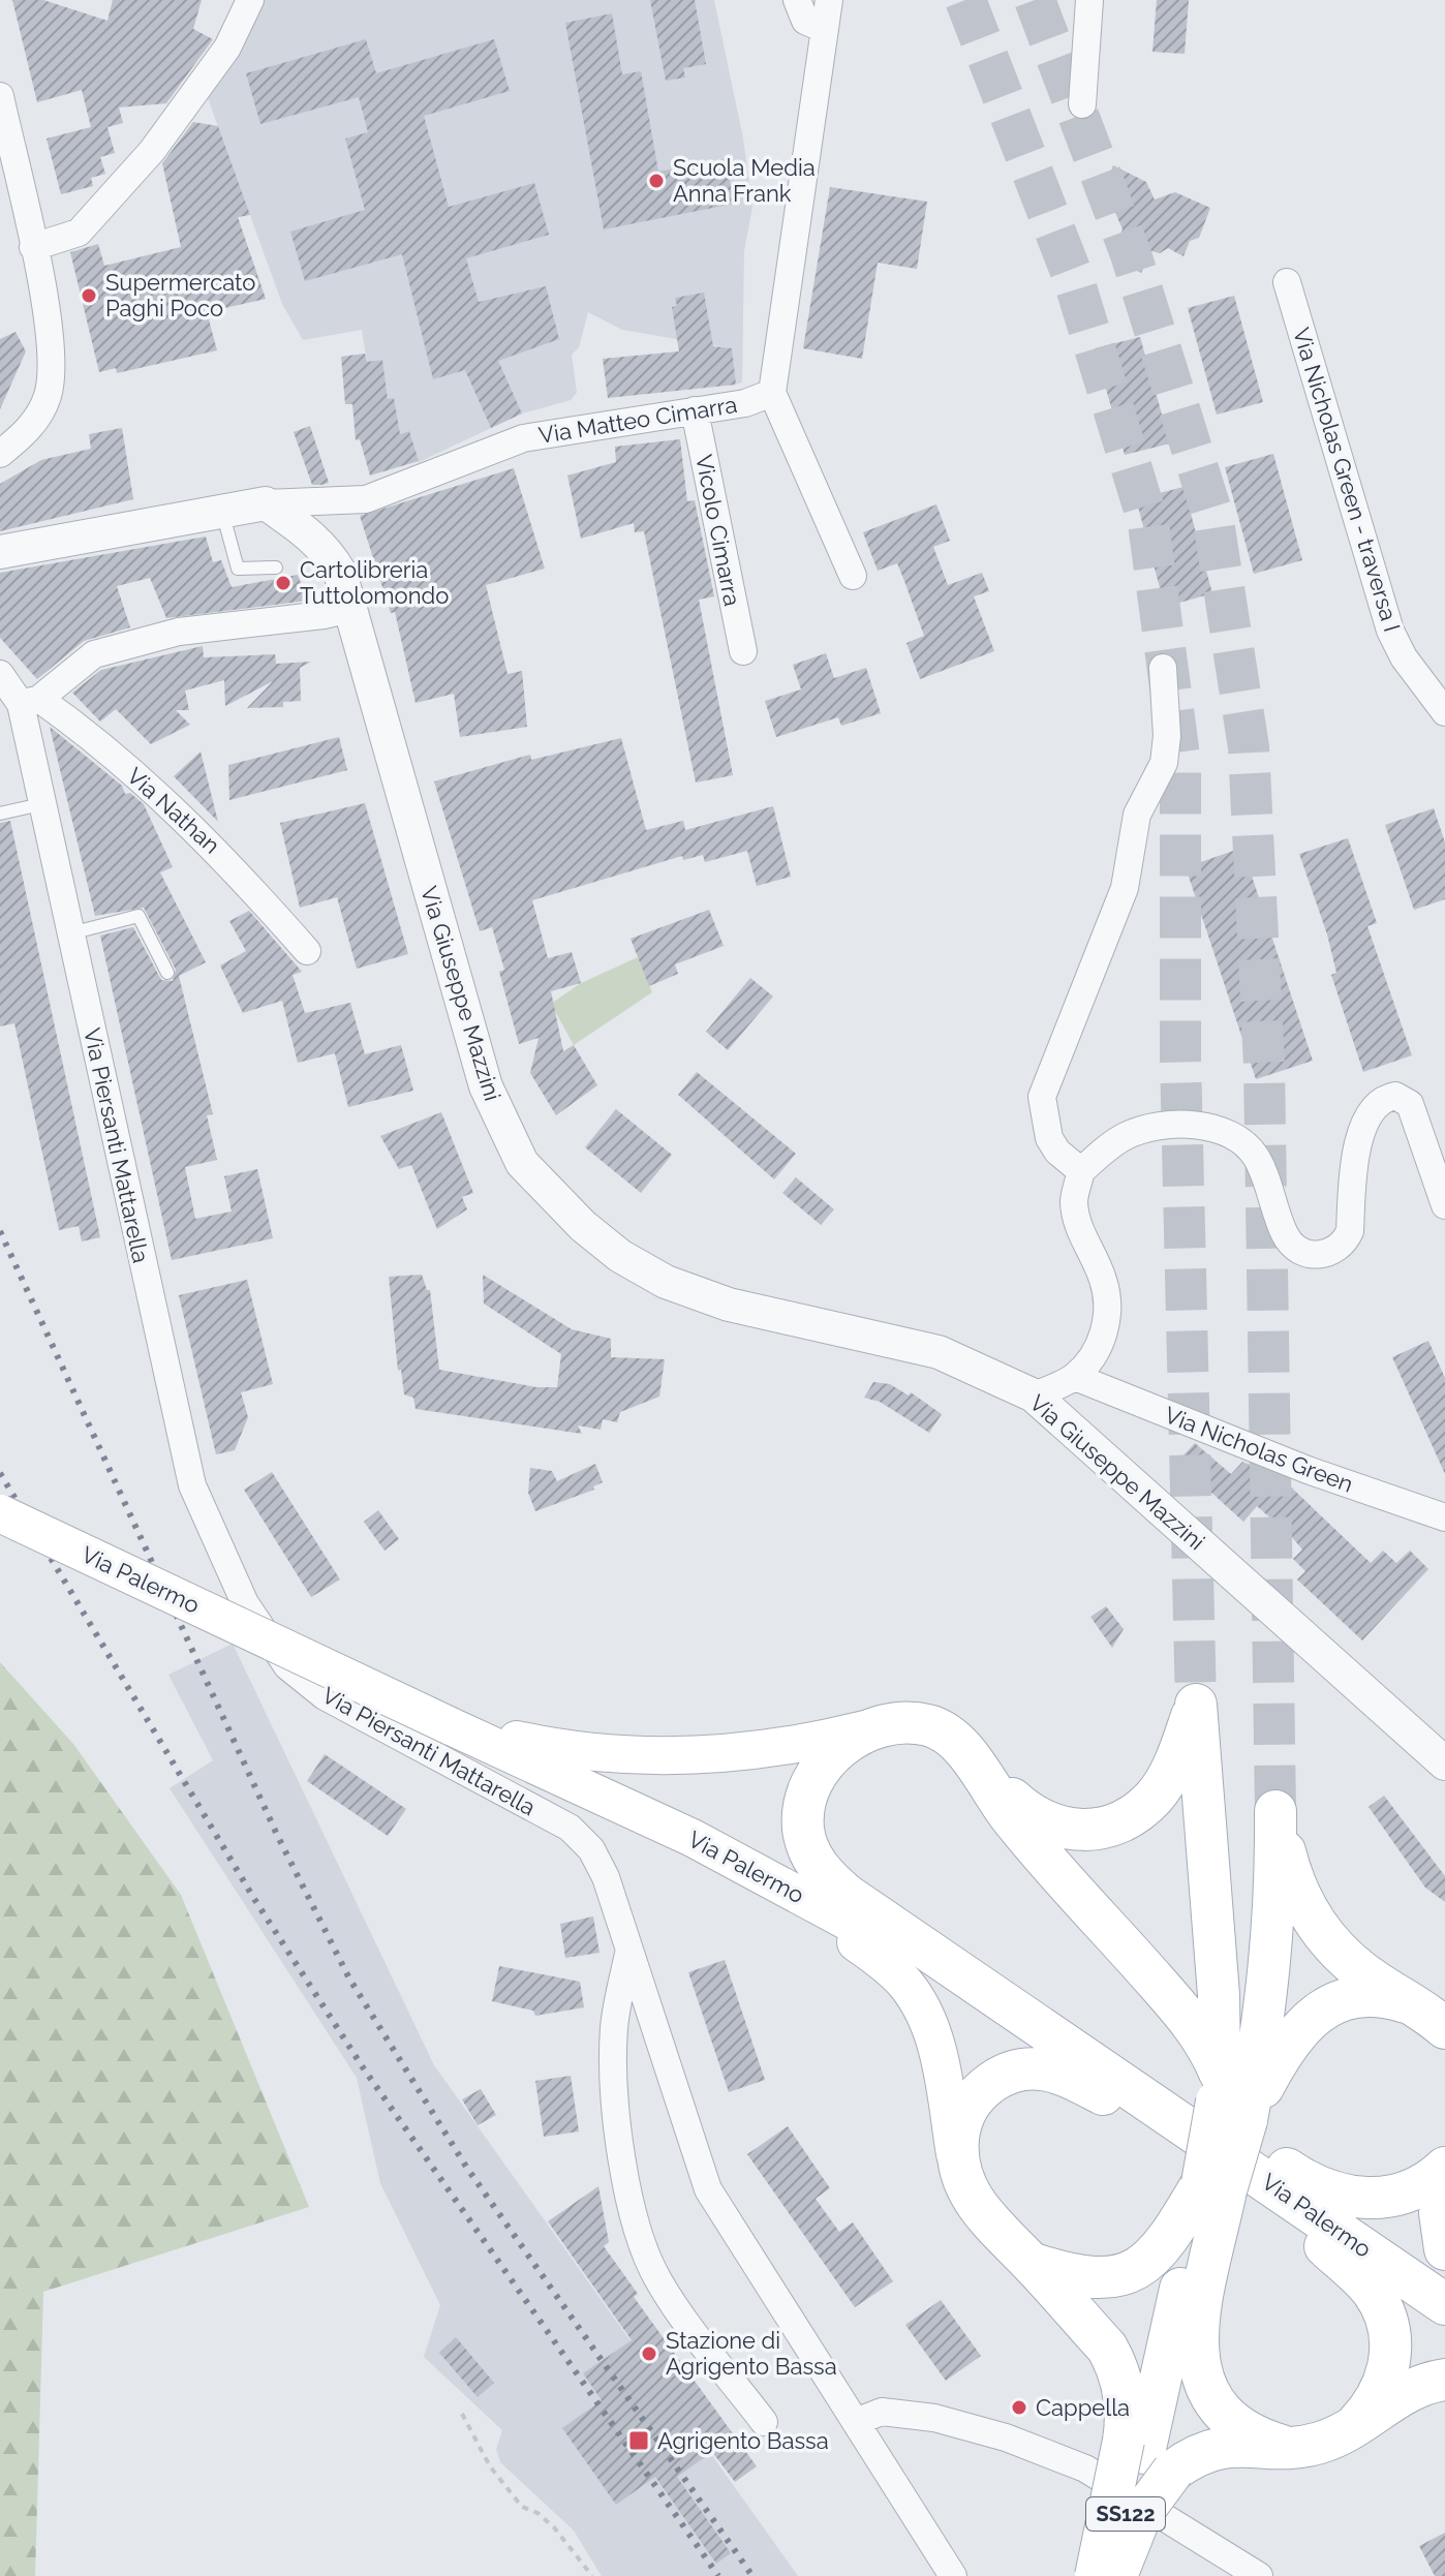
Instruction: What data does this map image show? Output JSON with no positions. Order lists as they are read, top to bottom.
{
  "streets": {
    "main road": ["Via Palermo", "SS122"],
    "street": [
      "Via Matteo Cimarra",
      "Via Nicholas Green - traversa I",
      "Vicolo Cimarra",
      "Via Nathan",
      "Via Giuseppe Mazzini",
      "Via Piersanti Mattarella",
      "Via Nicholas Green"
    ]
  },
  "crossings": [
    ["Via Matteo Cimarra", "Vicolo Cimarra"],
    ["Via Matteo Cimarra", "Via Giuseppe Mazzini"],
    ["Via Nathan", "Via Piersanti Mattarella"]
  ],
  "places": {
    "other": [
      "Scuola Media Anna Frank",
      "Supermercato Paghi Poco",
      "Cartolibreria Tuttolomondo",
      "Stazione di Agrigento Bassa",
      "Cappella"
    ],
    "transit": ["Agrigento Bassa"]
  }
}
